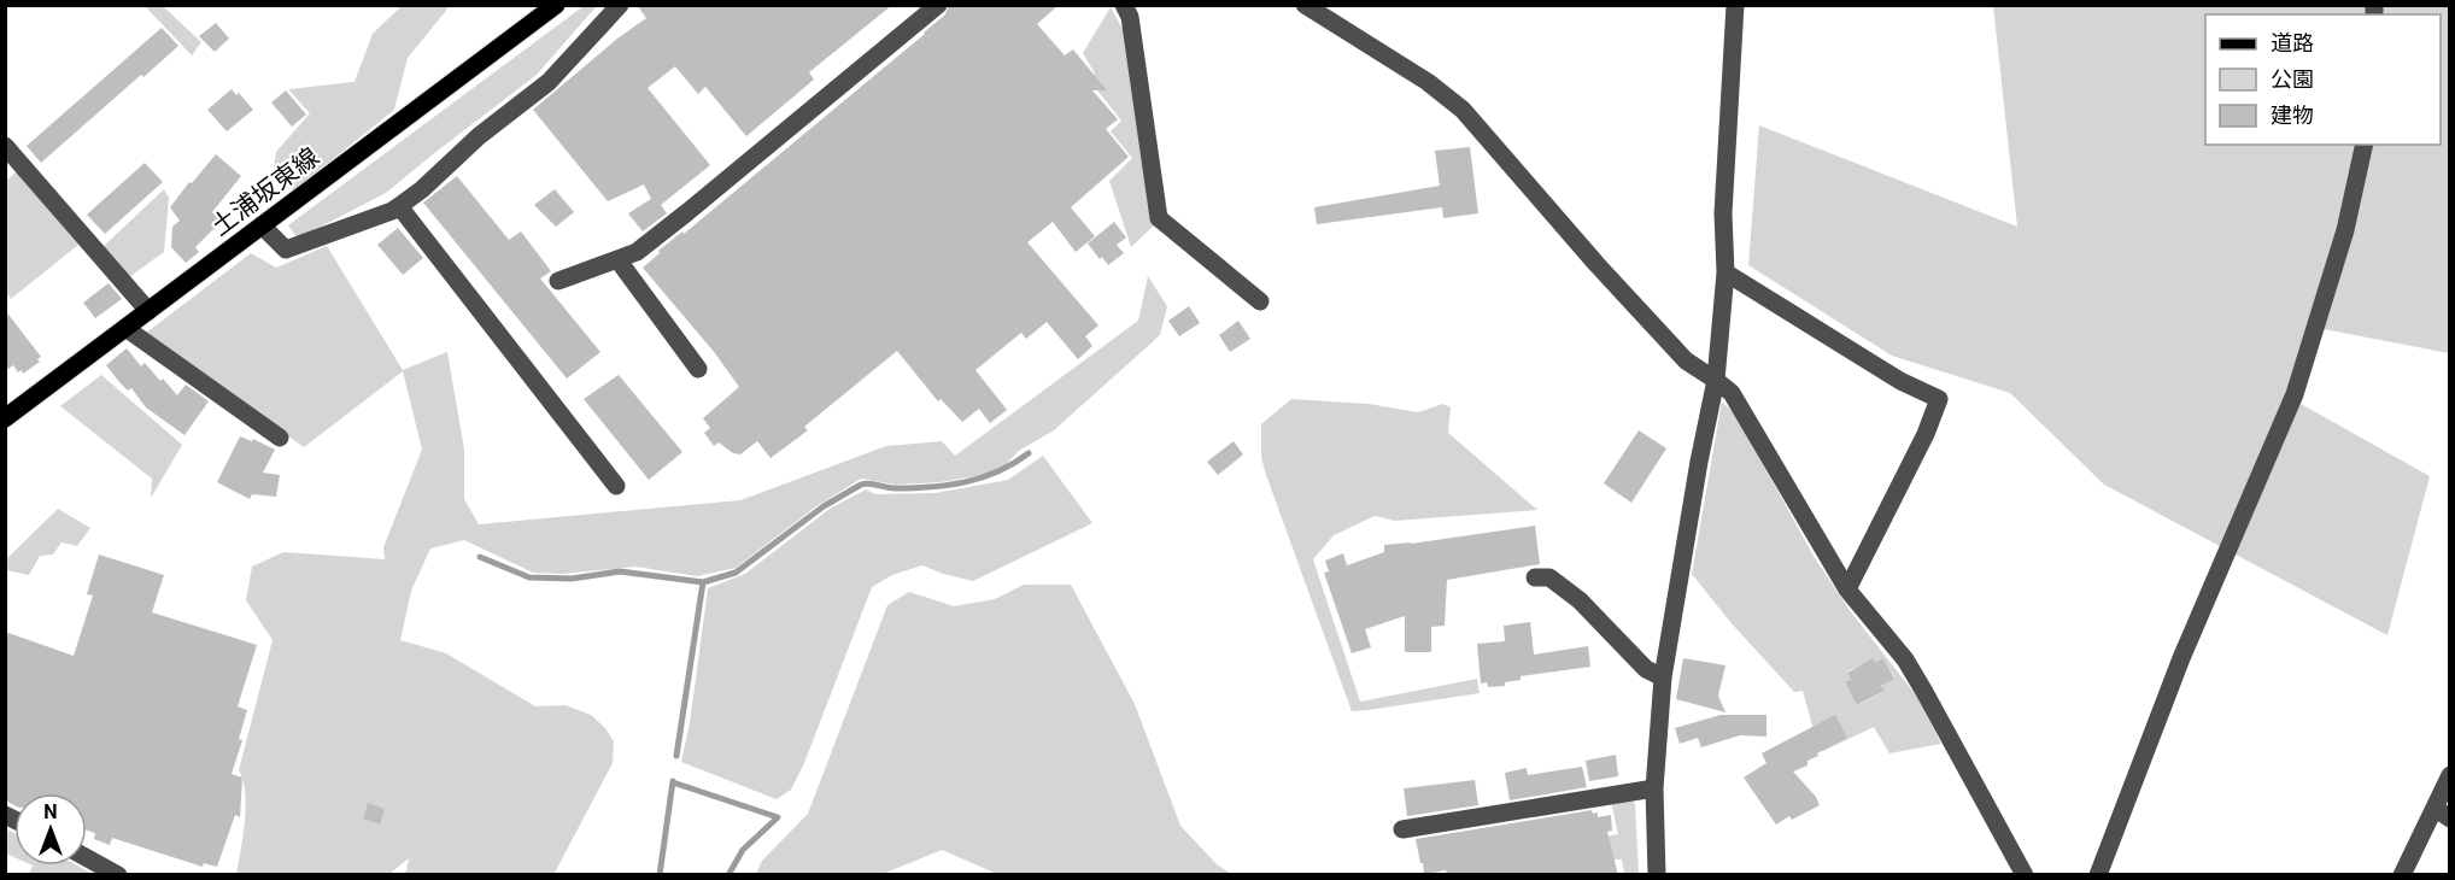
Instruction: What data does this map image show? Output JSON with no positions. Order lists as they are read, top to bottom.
{
  "streets": {
    "main road": ["土浦坂東線"]
  },
  "legend": ["道路", "公園", "建物"],
  "north": "top"
}
